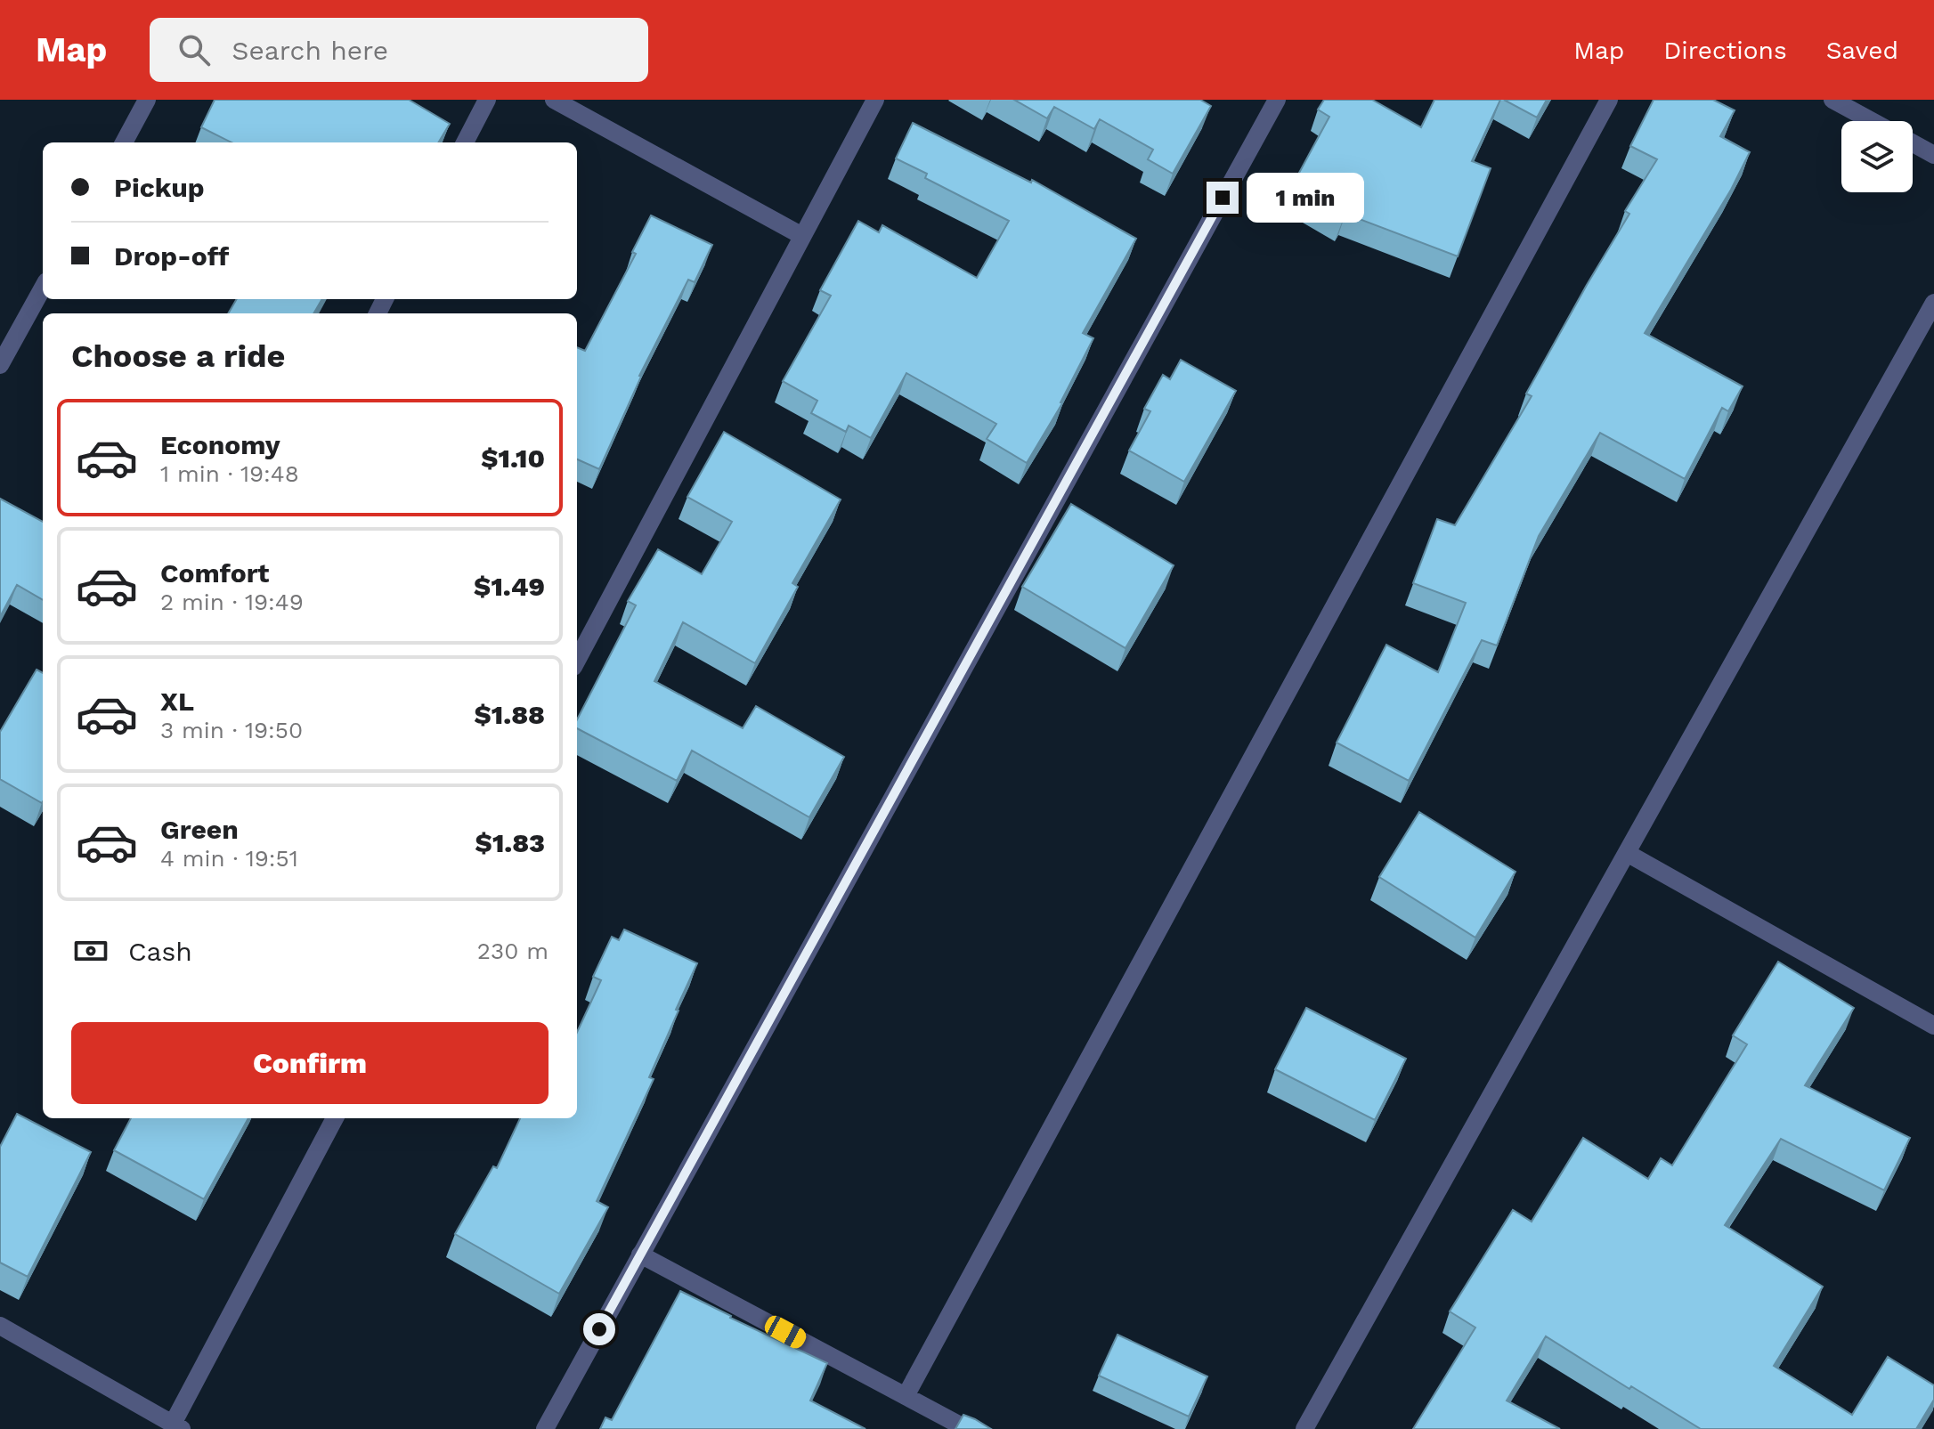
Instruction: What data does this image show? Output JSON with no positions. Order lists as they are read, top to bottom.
{
  "page": {
    "header": "Map",
    "search": "Search here",
    "nav": ["Map", "Directions", "Saved"],
    "banner": ["Pickup", "Drop-off"],
    "bubble": "1 min",
    "heading": "Choose a ride",
    "list": [
      {
        "name": "Economy",
        "note": "1 min · 19:48",
        "value": "$1.10"
      },
      {
        "name": "Comfort",
        "note": "2 min · 19:49",
        "value": "$1.49"
      },
      {
        "name": "XL",
        "note": "3 min · 19:50",
        "value": "$1.88"
      },
      {
        "name": "Green",
        "note": "4 min · 19:51",
        "value": "$1.83"
      }
    ],
    "pay": ["Cash", "230 m"],
    "buttons": "Confirm"
  }
}
